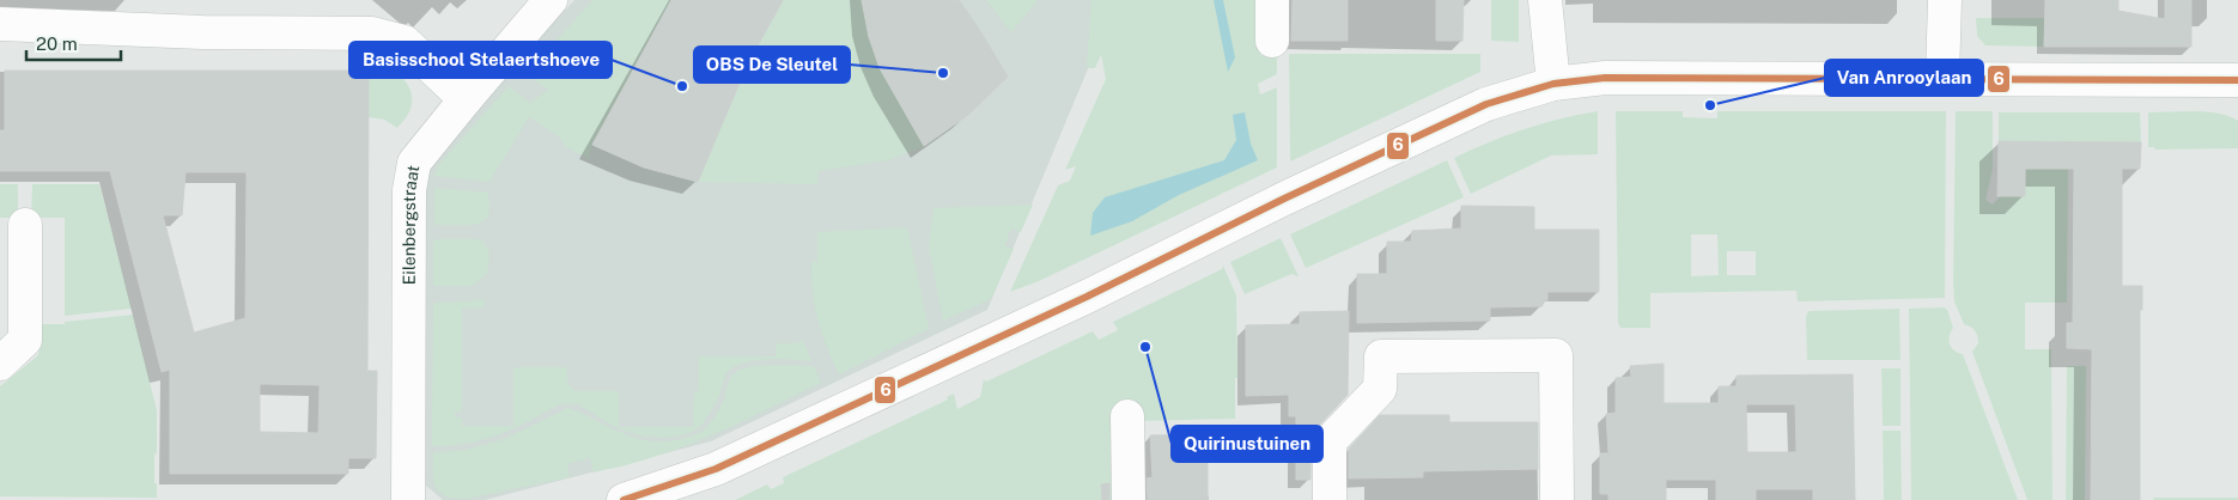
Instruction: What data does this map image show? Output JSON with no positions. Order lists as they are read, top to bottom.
{
  "streets": {
    "street": ["Eilenbergstraat"]
  },
  "places": [
    "OBS De Sleutel",
    "Basisschool Stelaertshoeve",
    "Van Anrooylaan",
    "Quirinustuinen"
  ],
  "lines": ["transit line 6"],
  "scale_bar": "20 m"
}
